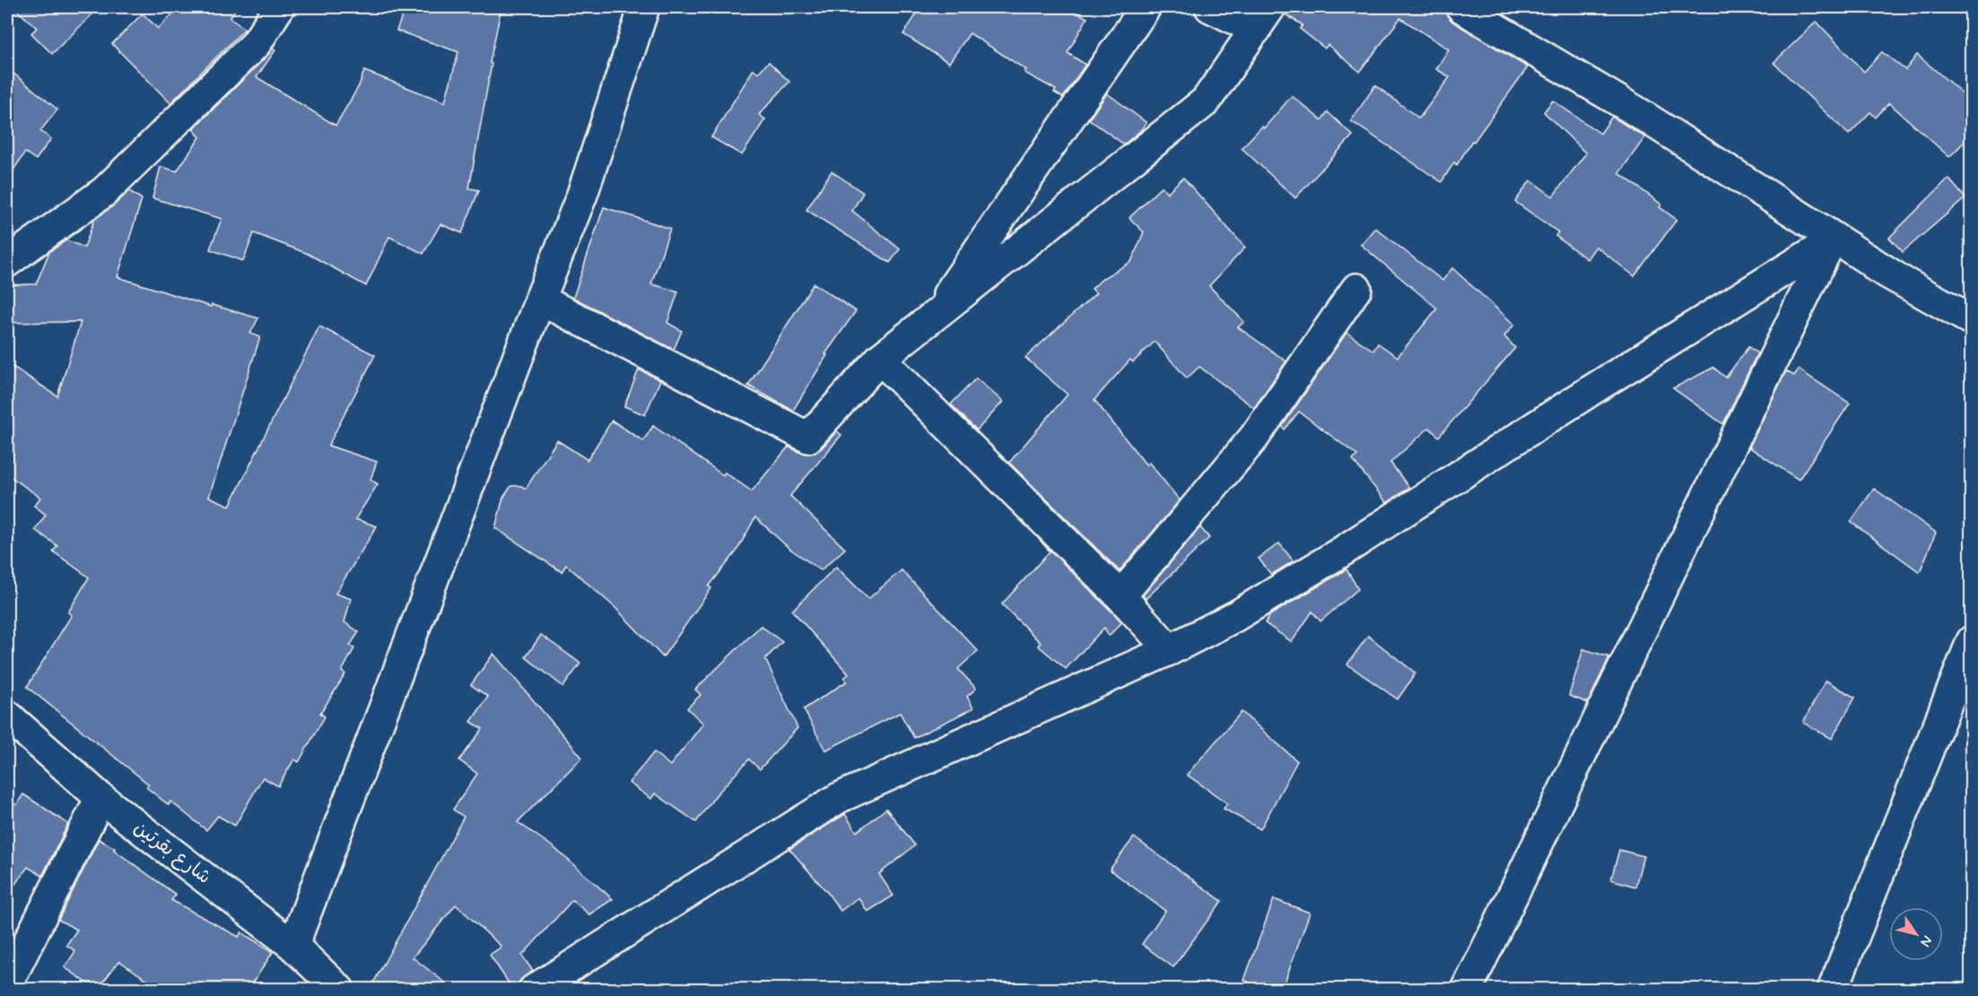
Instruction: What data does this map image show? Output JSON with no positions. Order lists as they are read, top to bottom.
{
  "streets": {
    "street": ["شارع بقرتين"]
  },
  "north": "bottom right"
}
